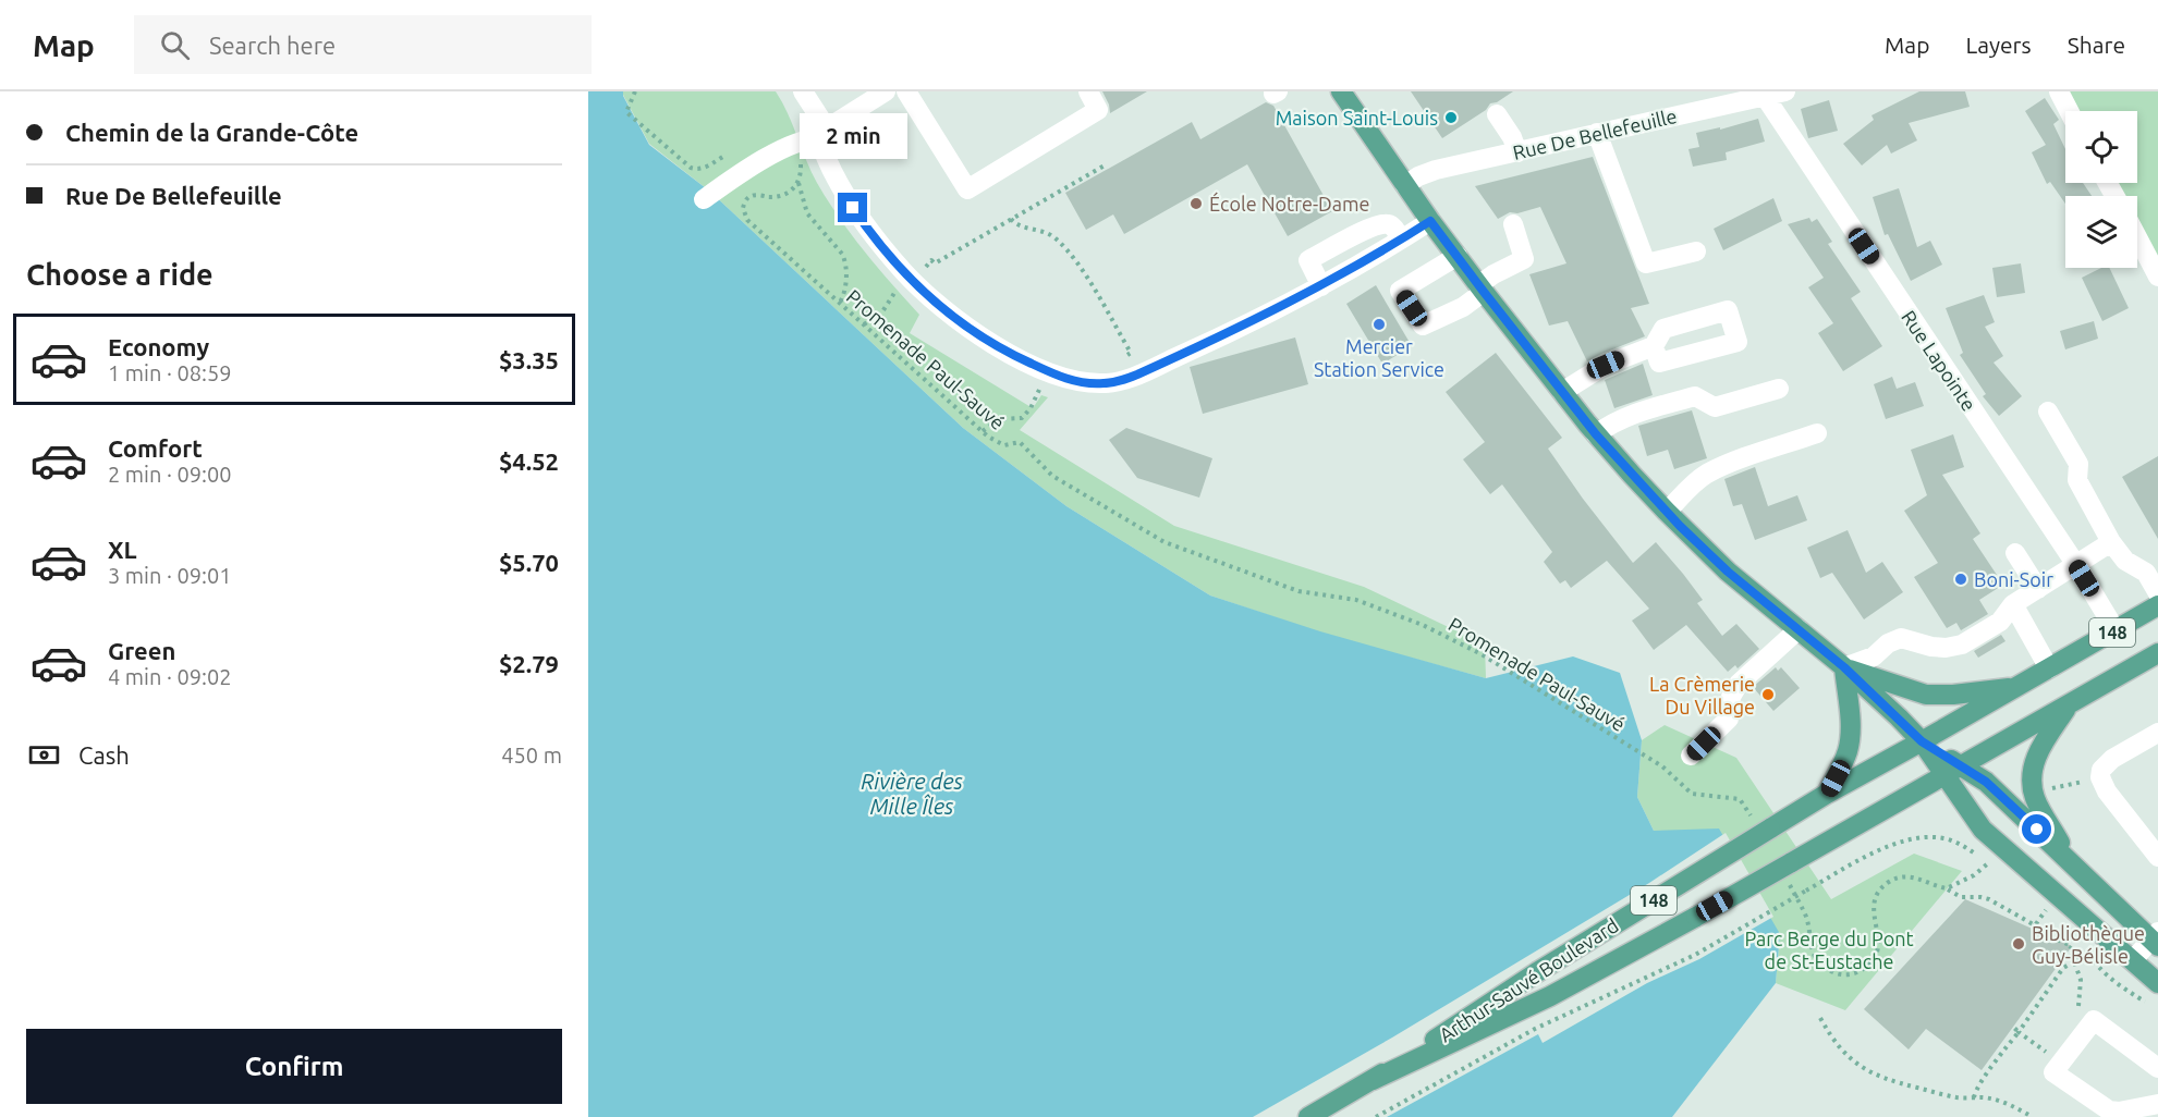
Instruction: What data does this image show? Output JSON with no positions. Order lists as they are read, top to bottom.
{
  "streets": {
    "main road": ["148", "Arthur-Sauvé Boulevard"],
    "street": ["Rue De Bellefeuille", "Rue Lapointe"],
    "path": ["Promenade Paul-Sauvé"]
  },
  "crossings": [
    ["Rue De Bellefeuille", "Rue Lapointe"],
    ["Promenade Paul-Sauvé", "Arthur-Sauvé Boulevard"],
    ["Rue Lapointe", "Arthur-Sauvé Boulevard"]
  ],
  "water": ["Rivière des Mille Îles"],
  "parks": ["Parc Berge du Pont de St-Eustache"],
  "places": [
    "Maison Saint-Louis",
    "École Notre-Dame",
    "Mercier Station Service",
    "Boni-Soir",
    "La Crèmerie Du Village",
    "Bibliothèque Guy-Bélisle"
  ],
  "page": {
    "header": "Map",
    "search": "Search here",
    "nav": ["Map", "Layers", "Share"],
    "banner": ["Chemin de la Grande-Côte", "Rue De Bellefeuille"],
    "bubble": "2 min",
    "heading": "Choose a ride",
    "list": [
      {
        "name": "Economy",
        "note": "1 min · 08:59",
        "value": "$3.35"
      },
      {
        "name": "Comfort",
        "note": "2 min · 09:00",
        "value": "$4.52"
      },
      {
        "name": "XL",
        "note": "3 min · 09:01",
        "value": "$5.70"
      },
      {
        "name": "Green",
        "note": "4 min · 09:02",
        "value": "$2.79"
      }
    ],
    "pay": ["Cash", "450 m"],
    "buttons": "Confirm"
  }
}
